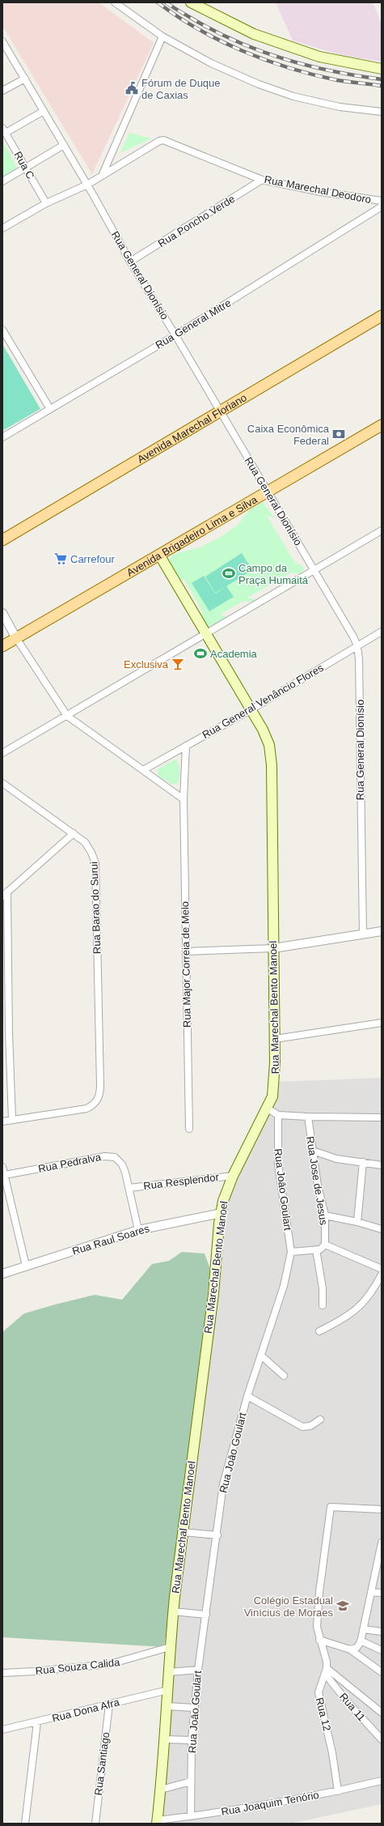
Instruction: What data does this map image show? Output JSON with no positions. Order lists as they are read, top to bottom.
{
  "streets": {
    "main road": ["Avenida Marechal Floriano", "Avenida Brigadeiro Lima e Silva", "Rua Marechal Bento Manoel"],
    "street": [
      "Rua C",
      "Rua Marechal Deodoro",
      "Rua Poncho Verde",
      "Rua General Dionísio",
      "Rua General Mitre",
      "Rua General Venâncio Flores",
      "Rua Barao do Surui",
      "Rua Major Correia de Melo",
      "Rua Pedralva",
      "Rua Jose de Jesus",
      "Rua Resplendor",
      "Rua Joāo Goulart",
      "Rua Raul Soares",
      "Rua Souza Calida",
      "Rua 11",
      "Rua Dona Afra",
      "Rua 12",
      "Rua Santiago",
      "Rua Joaquim Tenório"
    ]
  },
  "crossings": [
    ["Rua Marechal Deodoro", "Rua Poncho Verde"],
    ["Rua Poncho Verde", "Rua General Dionísio"],
    ["Rua General Dionísio", "Rua General Mitre"],
    ["Rua General Dionísio", "Avenida Marechal Floriano"],
    ["Rua General Dionísio", "Avenida Brigadeiro Lima e Silva"],
    ["Rua General Dionísio", "Rua General Venâncio Flores"],
    ["Avenida Brigadeiro Lima e Silva", "Rua Marechal Bento Manoel"],
    ["Rua General Venâncio Flores", "Rua Major Correia de Melo"],
    ["Rua General Venâncio Flores", "Rua Marechal Bento Manoel"],
    ["Rua Marechal Bento Manoel", "Rua Resplendor"],
    ["Rua Marechal Bento Manoel", "Rua Raul Soares"],
    ["Rua Marechal Bento Manoel", "Rua Souza Calida"],
    ["Rua Marechal Bento Manoel", "Rua Dona Afra"],
    ["Rua Marechal Bento Manoel", "Rua Joaquim Tenório"],
    ["Rua Pedralva", "Rua Resplendor"],
    ["Rua Pedralva", "Rua Raul Soares"],
    ["Rua Joāo Goulart", "Rua Joaquim Tenório"],
    ["Rua 11", "Rua 12"],
    ["Rua Dona Afra", "Rua Santiago"],
    ["Rua 12", "Rua Joaquim Tenório"]
  ],
  "places": {
    "public building": ["Fórum de Duque de Caxias"],
    "bank": ["Caixa Econômica Federal"],
    "supermarket": ["Carrefour"],
    "sports": ["Campo da Praça Humaitá", "Academia"],
    "bar": ["Exclusiva"],
    "school or university": ["Colégio Estadual Vinícius de Moraes"]
  }
}
